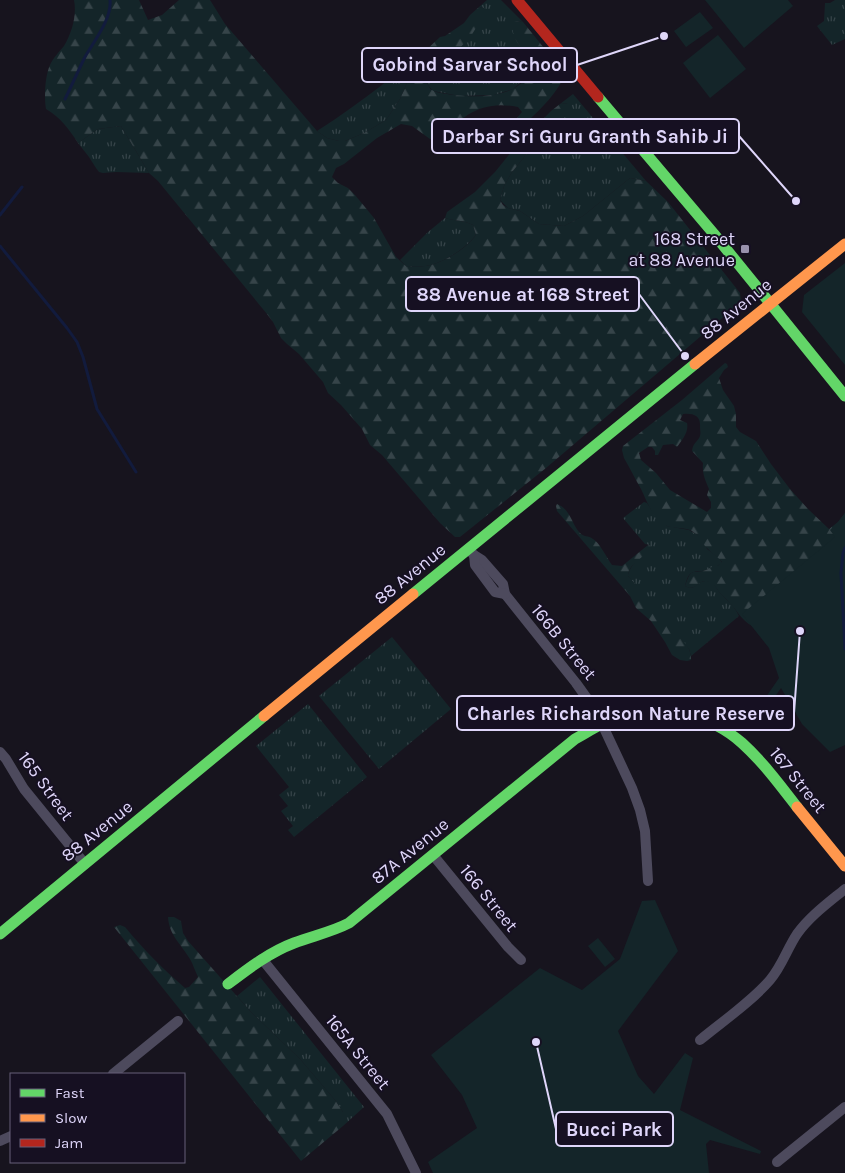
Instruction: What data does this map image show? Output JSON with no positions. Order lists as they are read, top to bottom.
{
  "streets": {
    "main road": ["88 Avenue", "167 Street", "87A Avenue"],
    "street": [
      "166B Street",
      "165 Street",
      "166 Street",
      "165A Street"
    ]
  },
  "crossings": [
    ["88 Avenue", "166B Street"],
    ["88 Avenue", "165 Street"],
    ["166B Street", "167 Street"],
    ["166B Street", "87A Avenue"],
    ["167 Street", "87A Avenue"],
    ["87A Avenue", "166 Street"],
    ["87A Avenue", "165A Street"]
  ],
  "places": {
    "other": [
      "Gobind Sarvar School",
      "Darbar Sri Guru Granth Sahib Ji",
      "88 Avenue at 168 Street",
      "Charles Richardson Nature Reserve",
      "Bucci Park"
    ],
    "transit": ["168 Street at 88 Avenue"]
  },
  "legend": ["Fast", "Slow", "Jam"]
}
